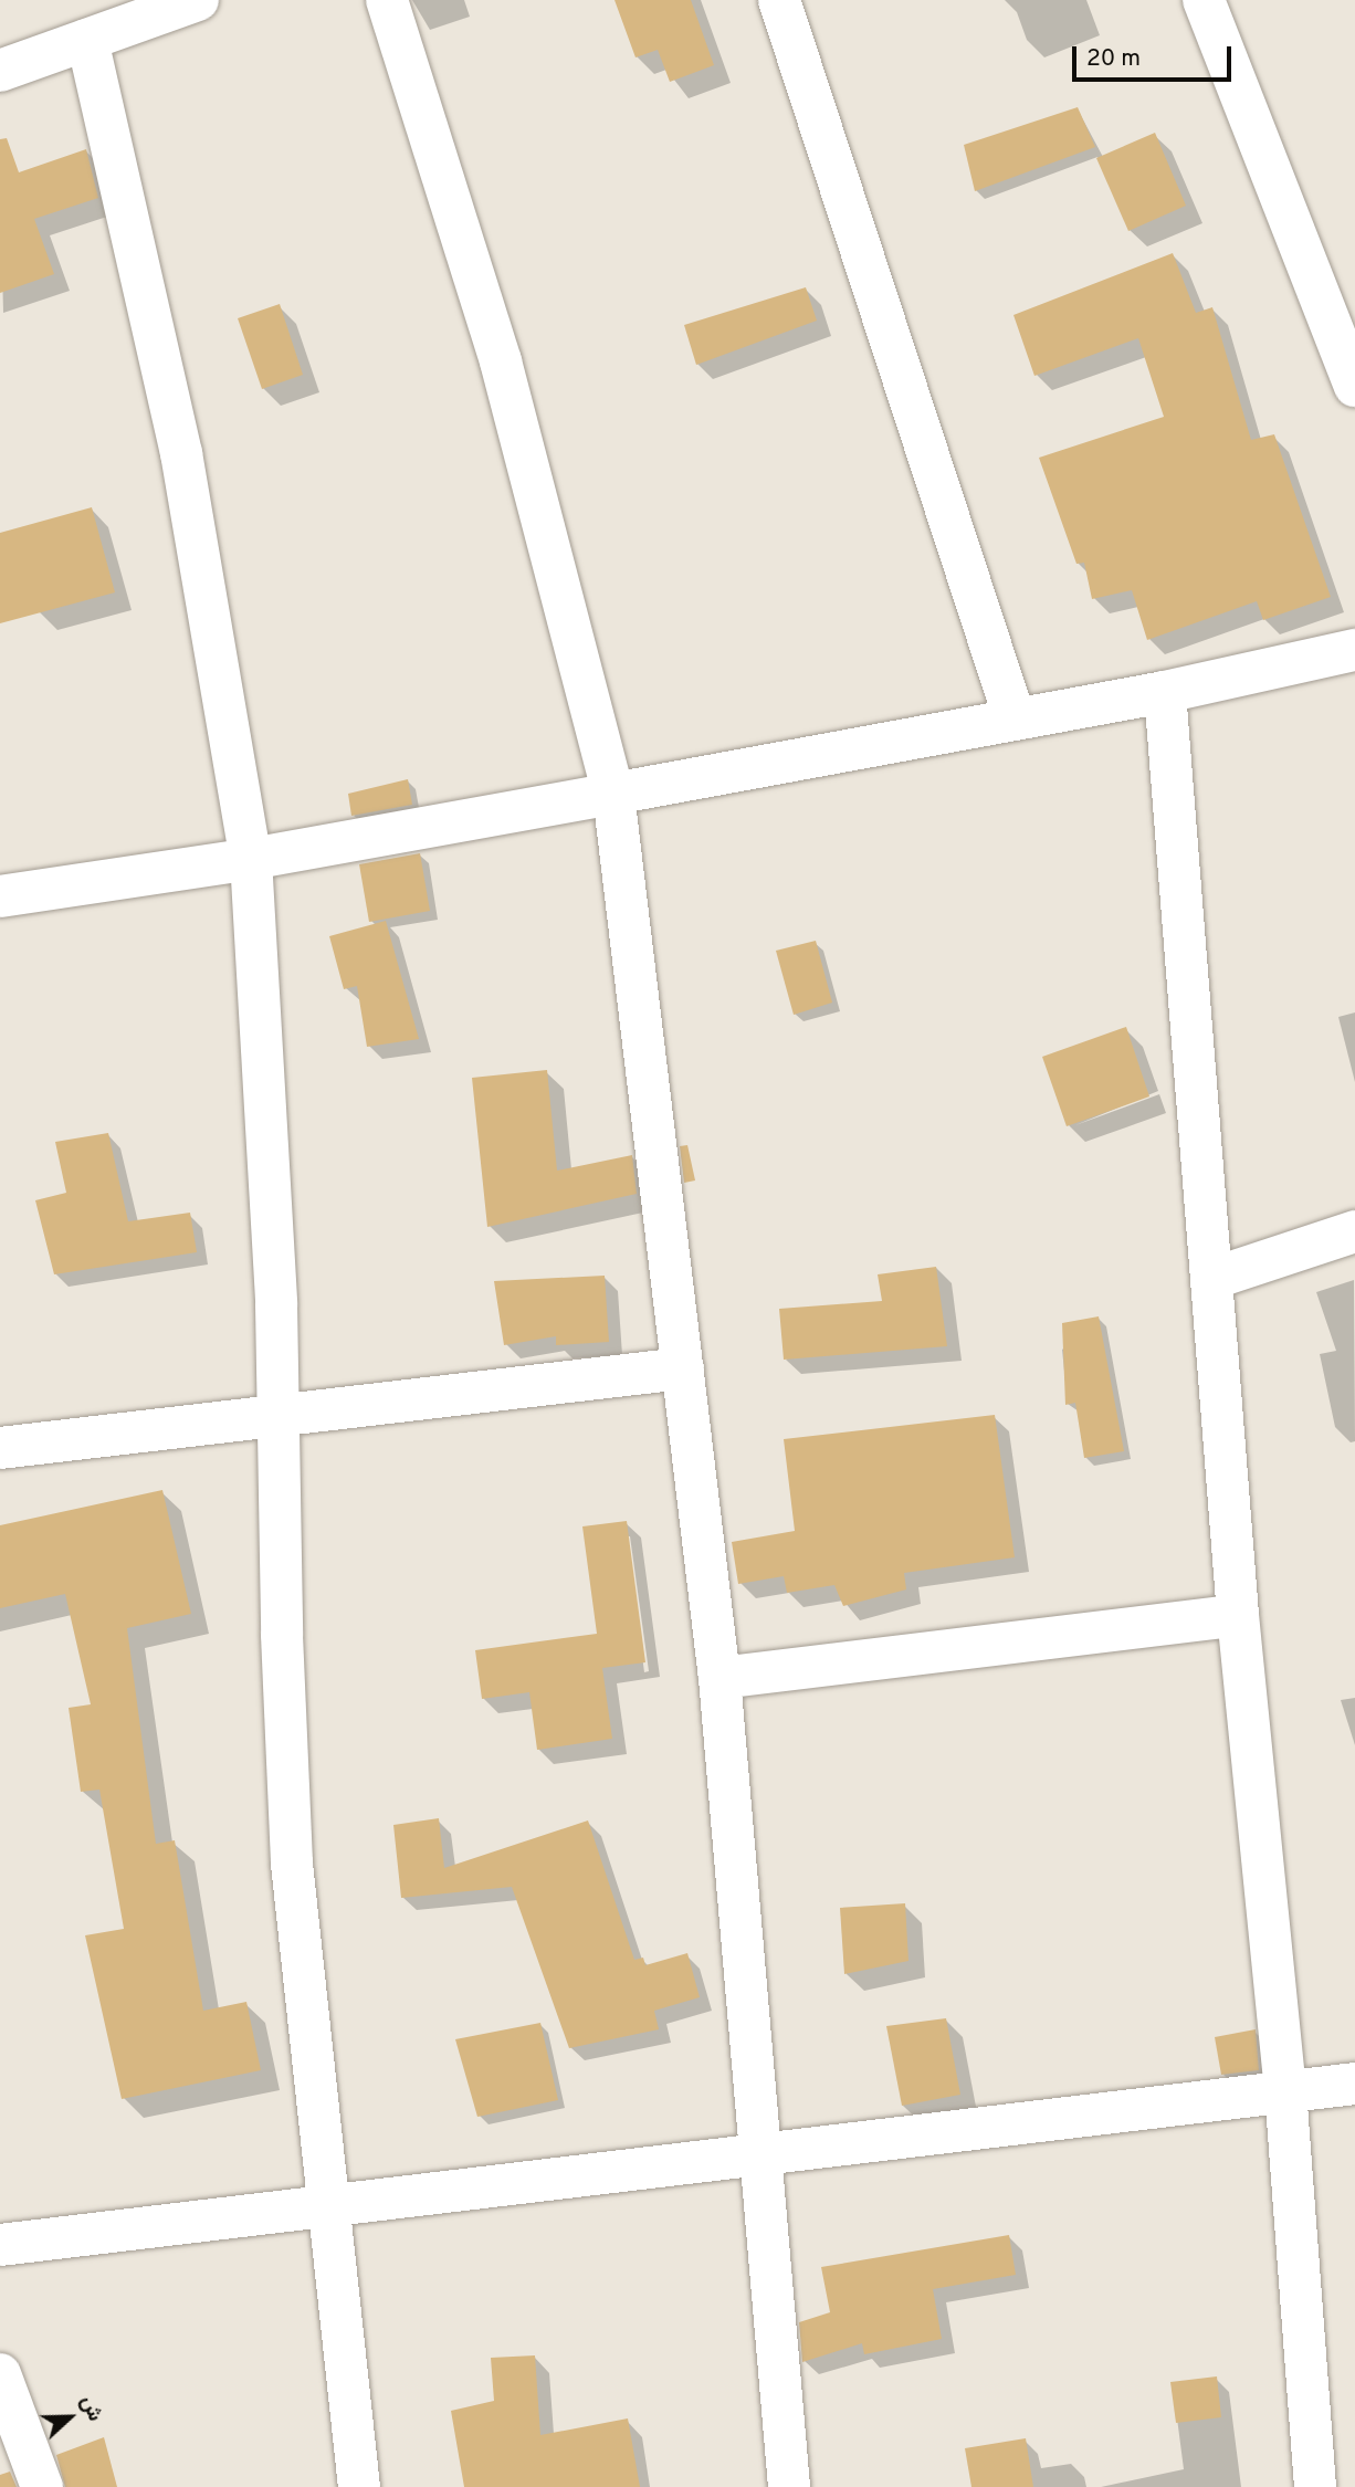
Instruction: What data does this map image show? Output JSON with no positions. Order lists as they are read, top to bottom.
{
  "scale_bar": "20 m",
  "north": "right"
}
